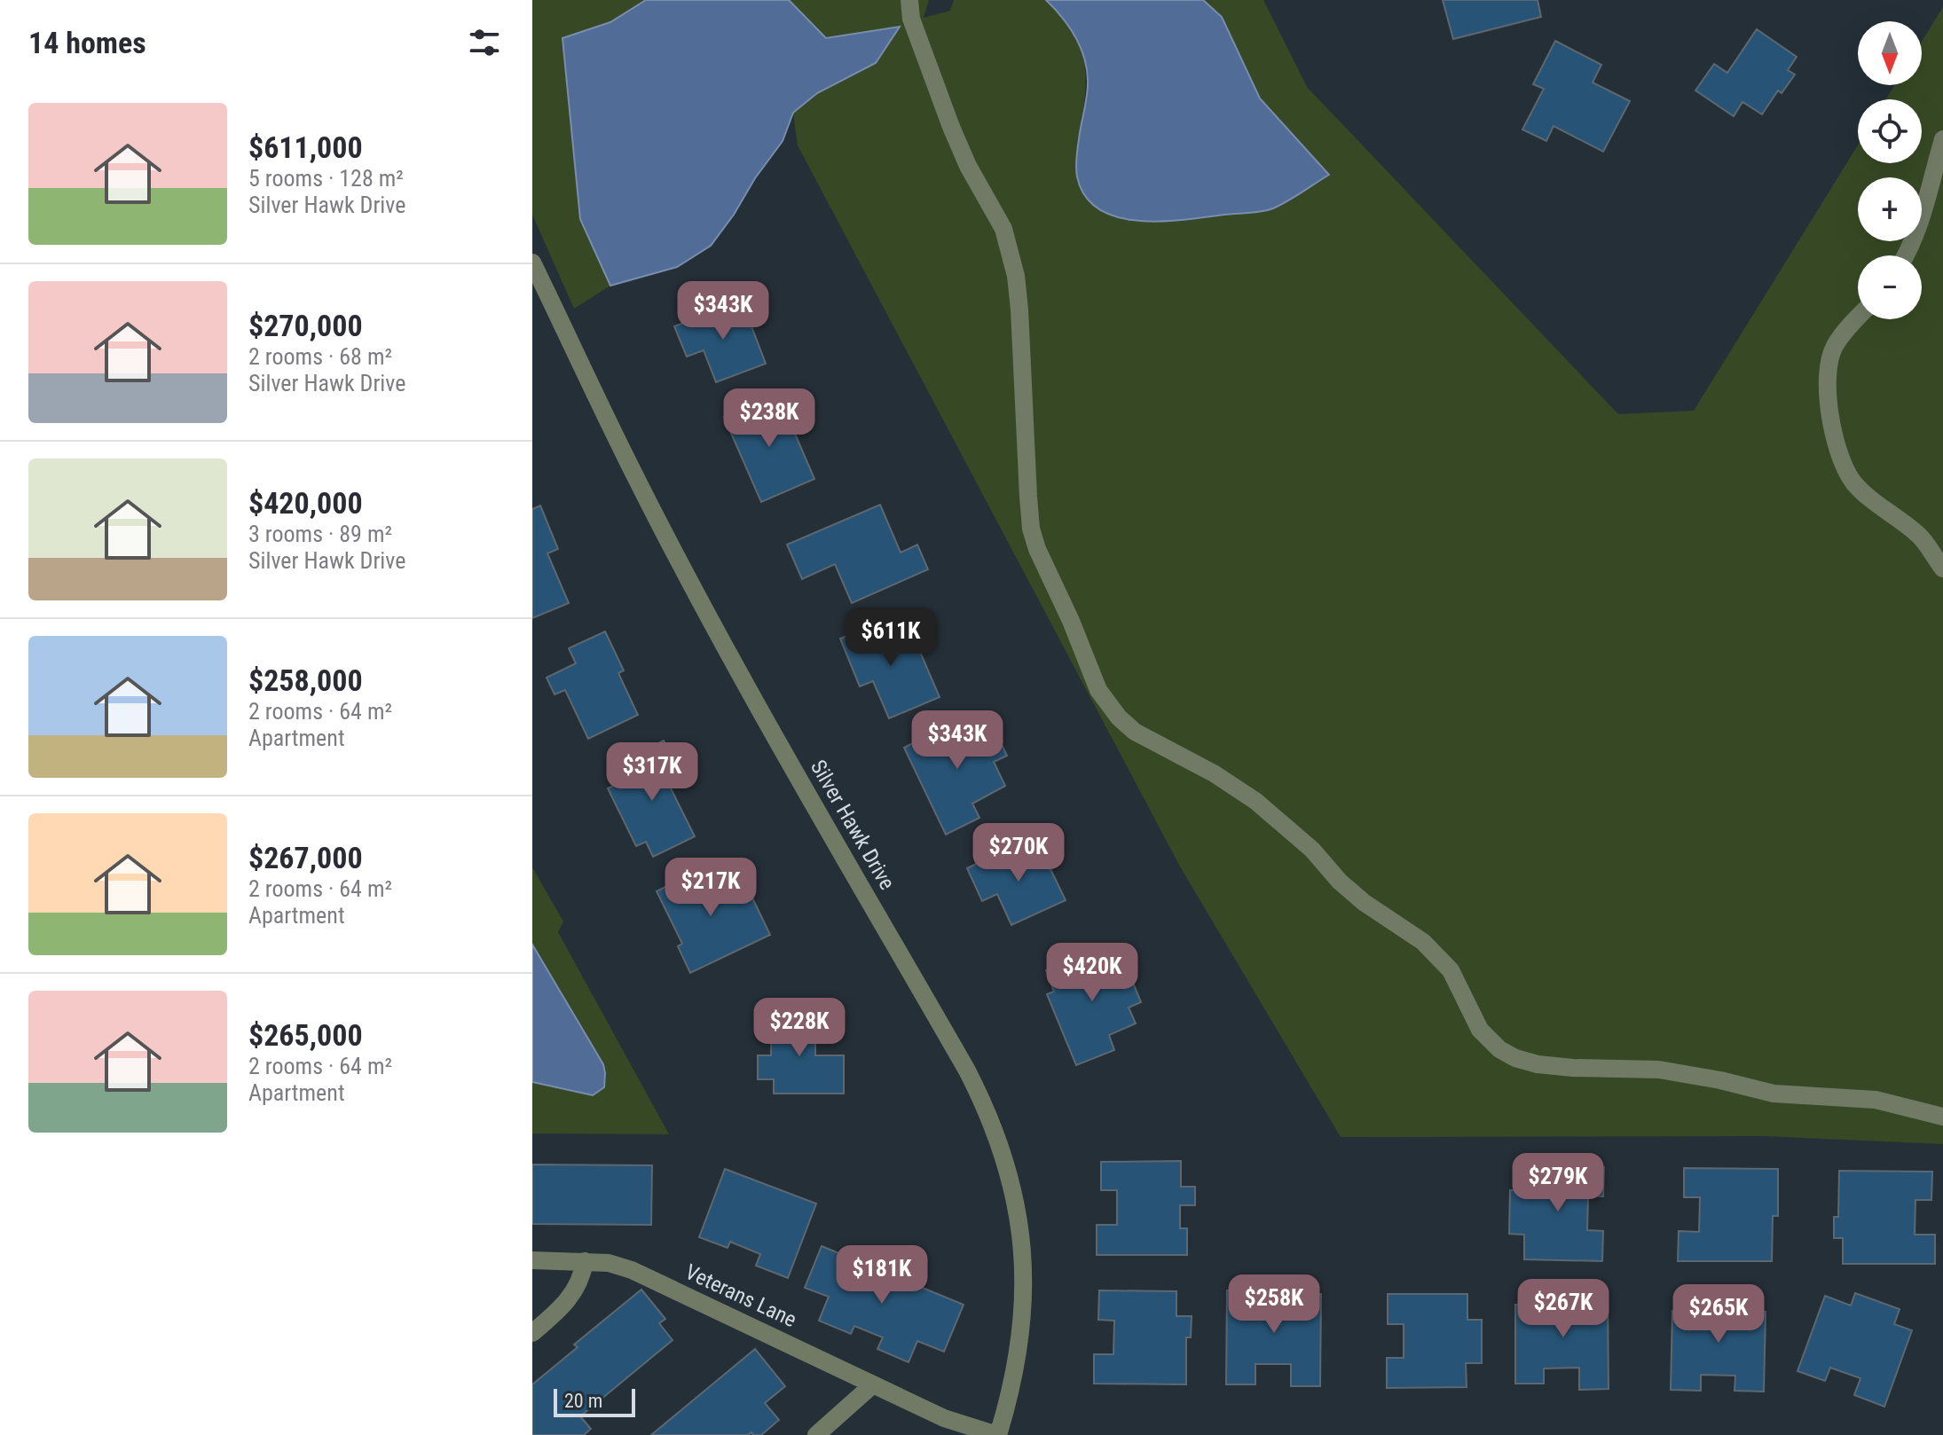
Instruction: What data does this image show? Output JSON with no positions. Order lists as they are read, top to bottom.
{
  "streets": {
    "street": ["Silver Hawk Drive", "Veterans Lane"]
  },
  "crossings": [
    ["Silver Hawk Drive", "Veterans Lane"]
  ],
  "scale_bar": "20 m",
  "north": "bottom",
  "page": {
    "heading": "14 homes",
    "map_buttons": ["+", "−"],
    "list": [
      {
        "name": "$611,000",
        "note": "5 rooms · 128 m² · Silver Hawk Drive"
      },
      {
        "name": "$270,000",
        "note": "2 rooms · 68 m² · Silver Hawk Drive"
      },
      {
        "name": "$420,000",
        "note": "3 rooms · 89 m² · Silver Hawk Drive"
      },
      {
        "name": "$258,000",
        "note": "2 rooms · 64 m² · Apartment"
      },
      {
        "name": "$267,000",
        "note": "2 rooms · 64 m² · Apartment"
      },
      {
        "name": "$265,000",
        "note": "2 rooms · 64 m² · Apartment"
      }
    ],
    "price": [
      "$343K",
      "$238K",
      "$611K",
      "$343K",
      "$317K",
      "$270K",
      "$217K",
      "$420K",
      "$228K",
      "$279K",
      "$181K",
      "$258K",
      "$267K",
      "$265K"
    ],
    "scale": "20 m"
  }
}
